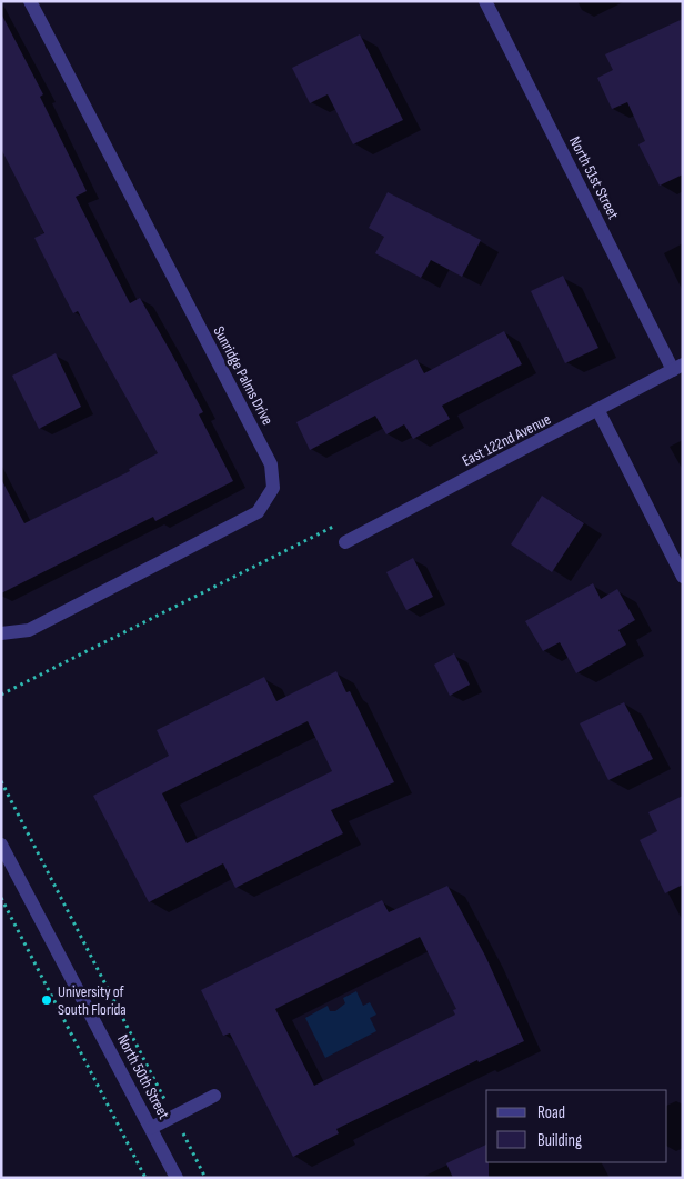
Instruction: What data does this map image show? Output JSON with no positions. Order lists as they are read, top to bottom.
{
  "streets": {
    "street": [
      "North 51st Street",
      "Sunridge Palms Drive",
      "East 122nd Avenue",
      "North 50th Street"
    ]
  },
  "crossings": [
    ["North 51st Street", "East 122nd Avenue"]
  ],
  "places": ["University of South Florida"],
  "legend": ["Road", "Building"]
}
